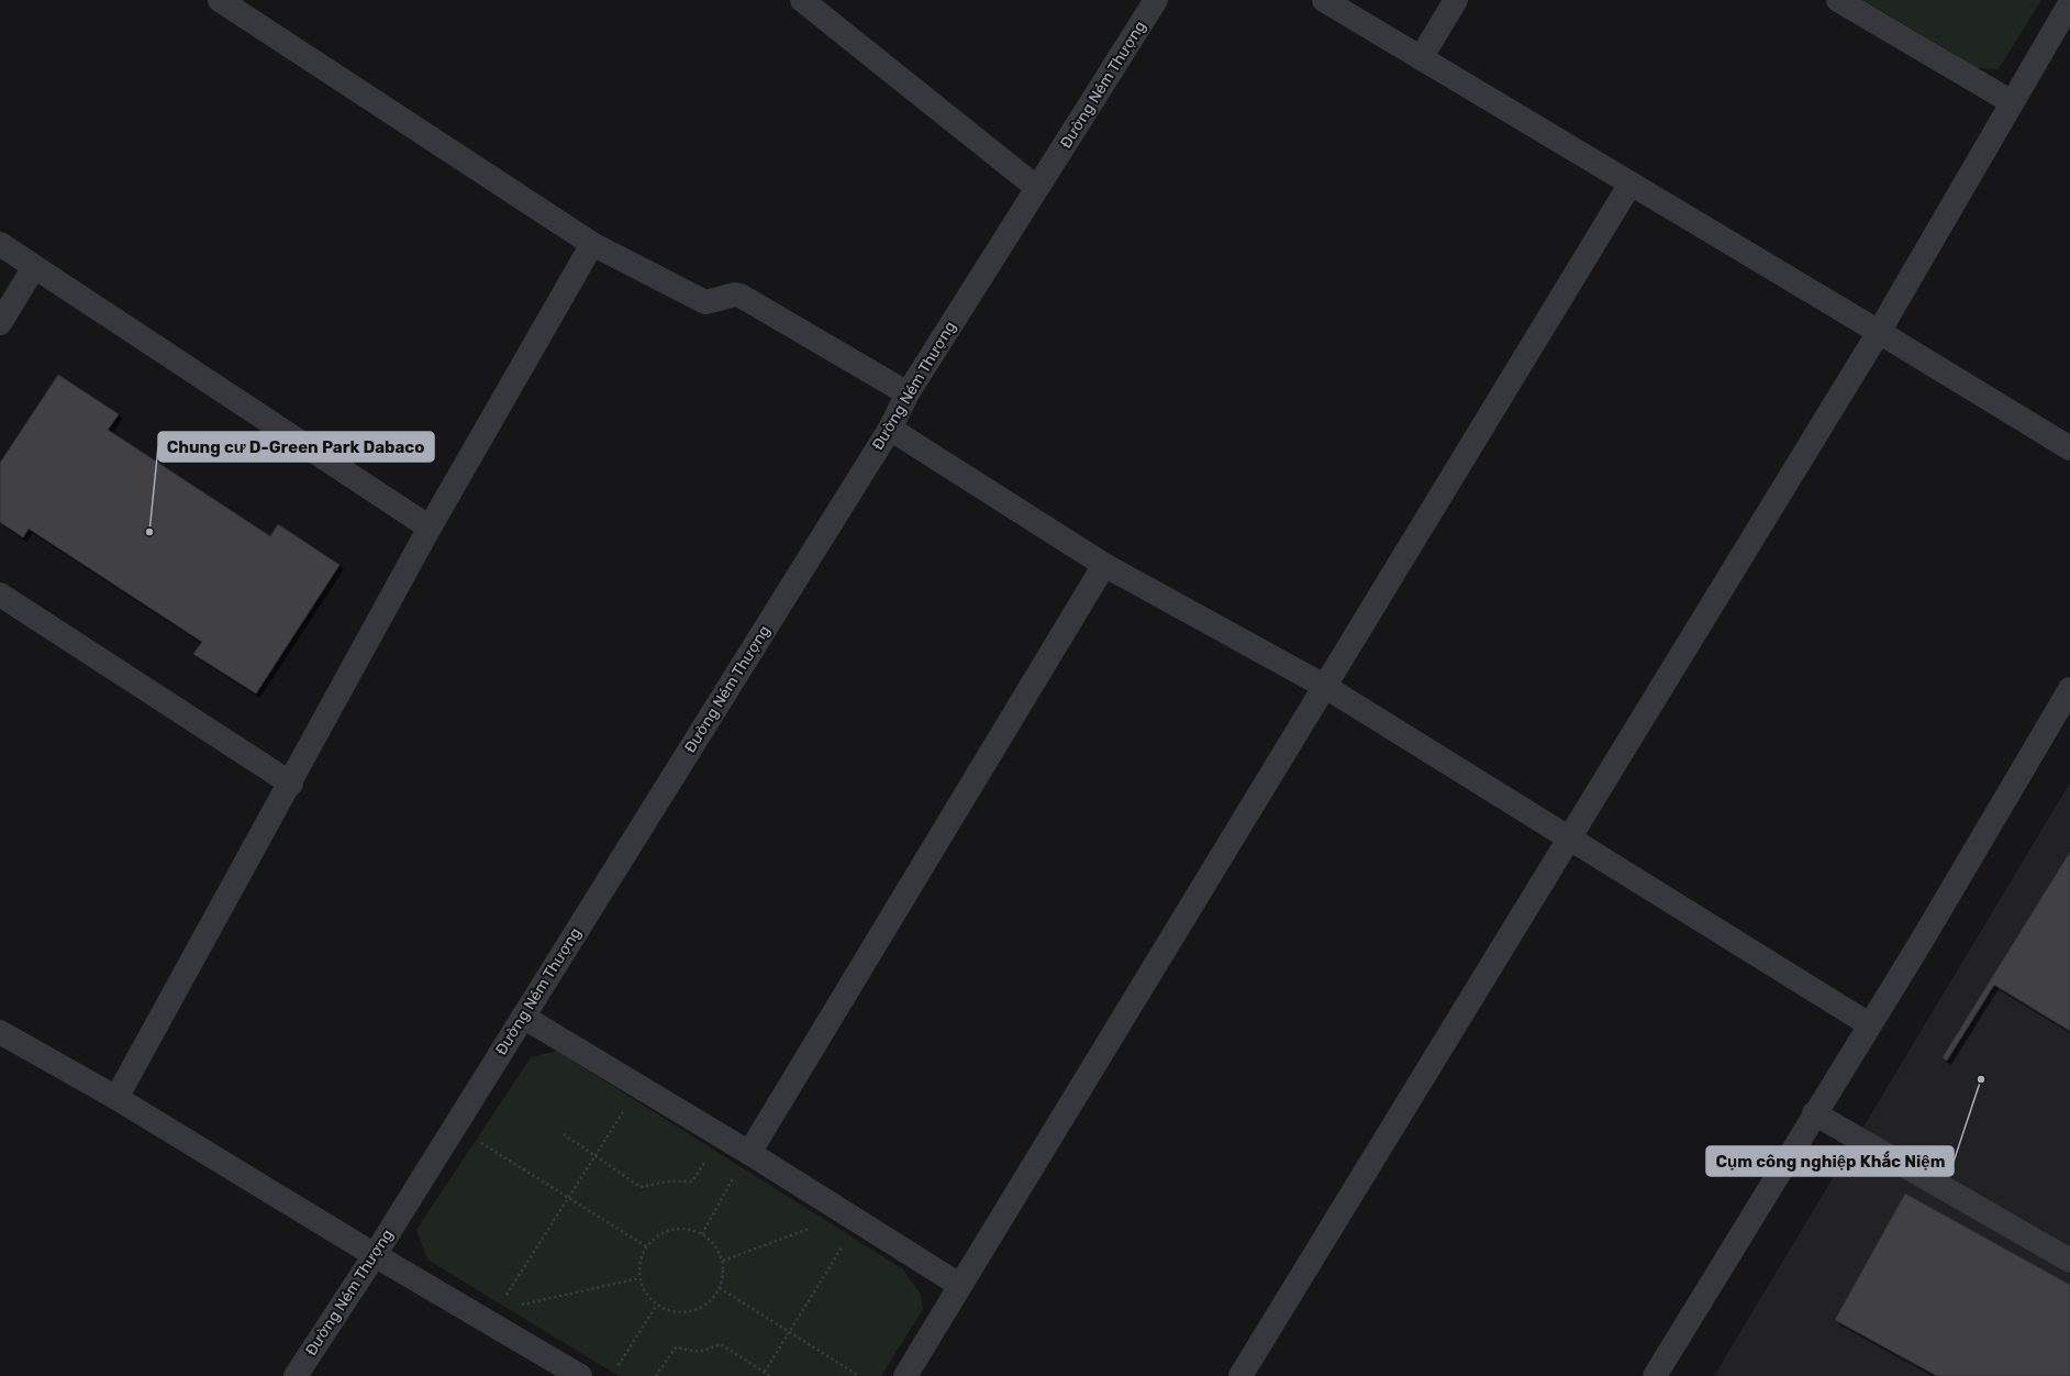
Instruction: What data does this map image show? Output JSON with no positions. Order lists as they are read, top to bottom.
{
  "streets": {
    "street": ["Đường Ném Thượng"]
  },
  "places": ["Chung cư D-Green Park Dabaco", "Cụm công nghiệp Khắc Niệm"]
}
